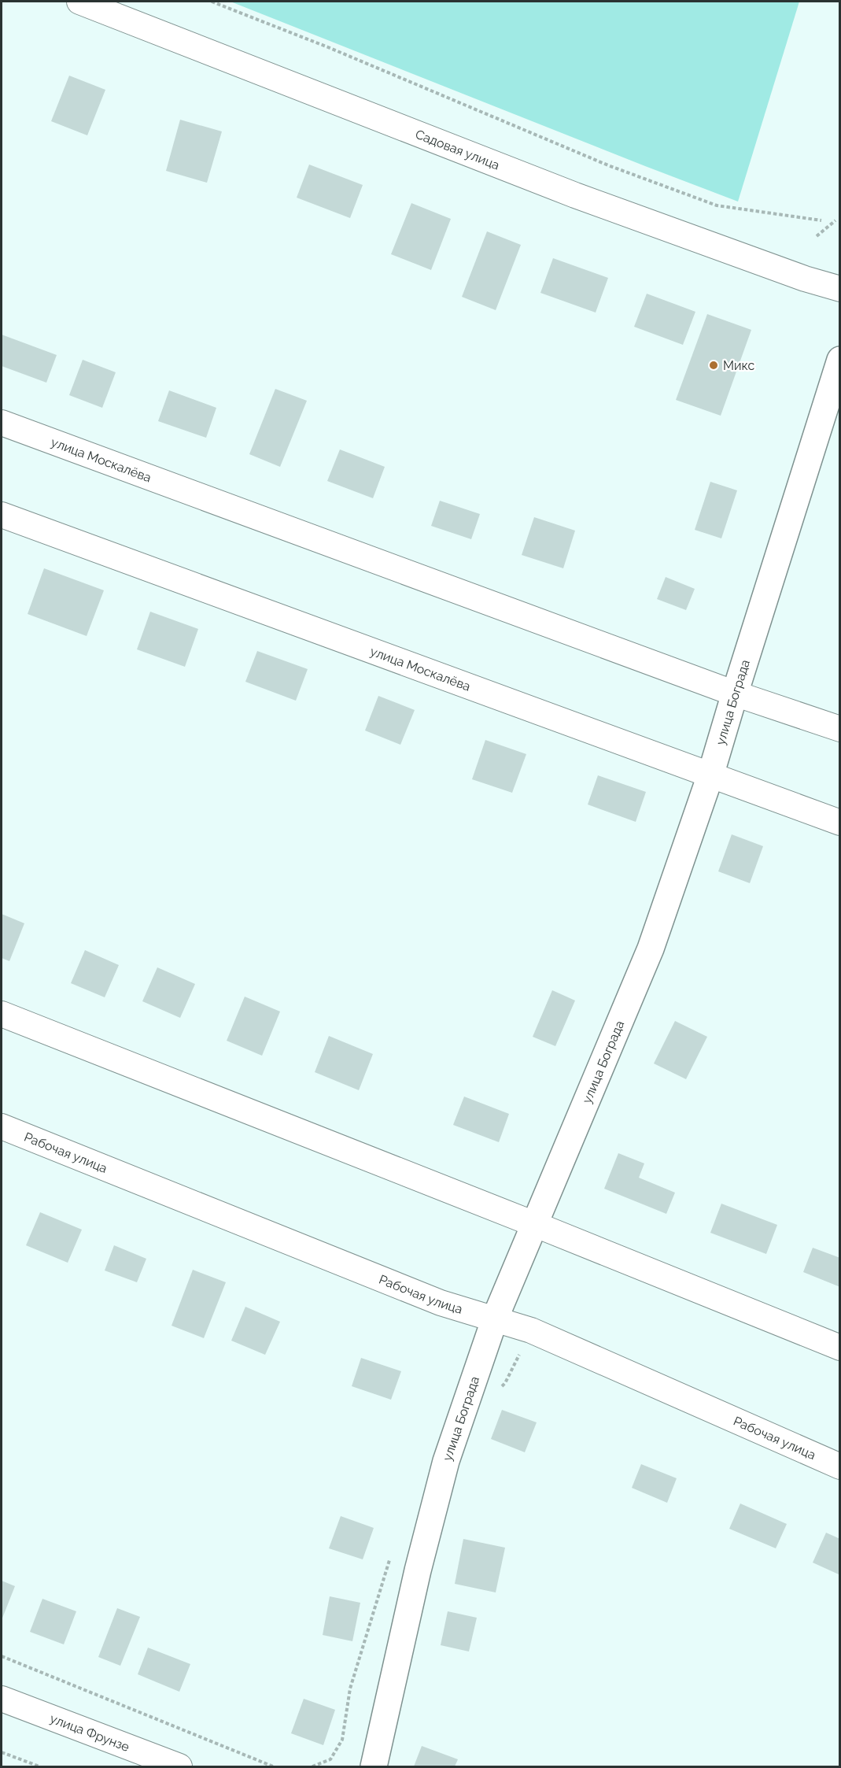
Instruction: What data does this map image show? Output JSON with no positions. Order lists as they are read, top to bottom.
{
  "streets": {
    "main road": ["улица Бограда"],
    "street": [
      "Садовая улица",
      "улица Москалёва",
      "Рабочая улица",
      "улица Фрунзе"
    ]
  },
  "crossings": [
    ["улица Москалёва", "улица Бограда"],
    ["улица Бограда", "Рабочая улица"]
  ],
  "places": ["Микс"]
}
